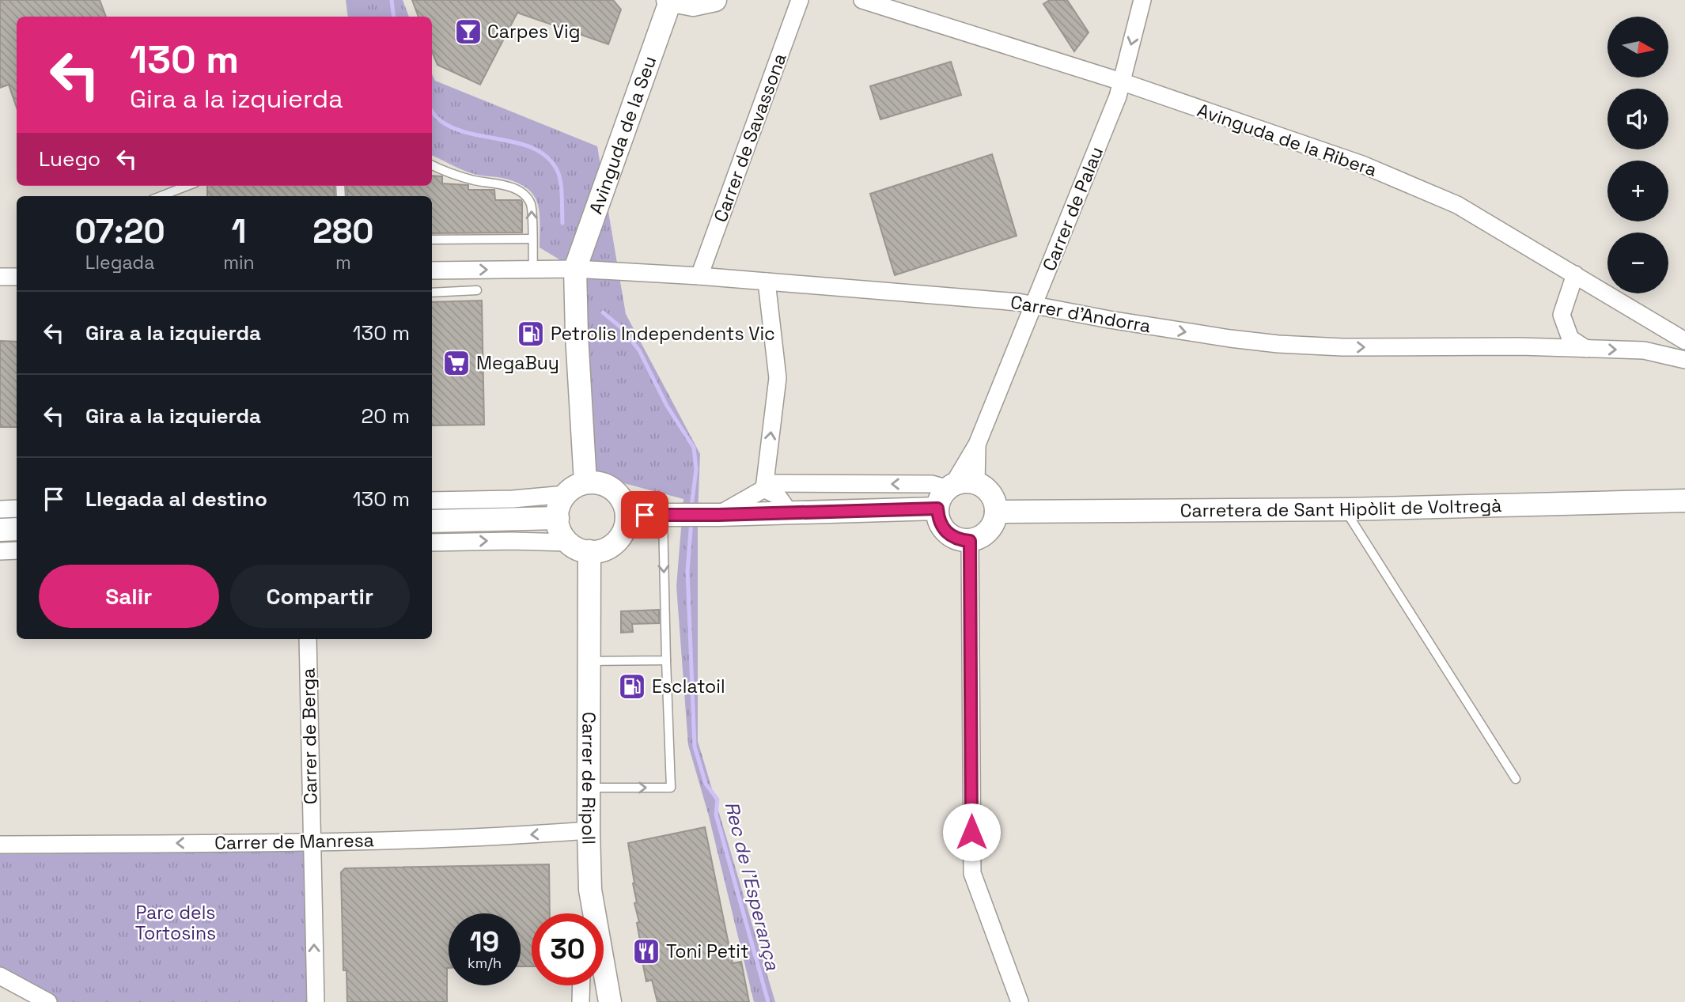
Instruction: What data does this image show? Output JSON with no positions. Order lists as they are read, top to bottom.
{
  "streets": {
    "street": [
      "Avinguda de la Seu",
      "Carrer de Savassona",
      "Avinguda de la Ribera",
      "Carrer de Palau",
      "Carrer d'Andorra",
      "Carretera de Sant Hipòlit de Voltregà",
      "Carrer de Berga",
      "Carrer de Ripoll",
      "Carrer de Manresa"
    ]
  },
  "crossings": [
    ["Avinguda de la Seu", "Carrer d'Andorra"],
    ["Carrer de Savassona", "Carrer d'Andorra"],
    ["Avinguda de la Ribera", "Carrer de Palau"],
    ["Carrer de Palau", "Carrer d'Andorra"],
    ["Carrer de Palau", "Carretera de Sant Hipòlit de Voltregà"],
    ["Carrer de Berga", "Carrer de Manresa"],
    ["Carrer de Ripoll", "Carrer de Manresa"]
  ],
  "one_way": ["Carrer d'Andorra", "Carrer de Berga", "Carrer de Manresa"],
  "water": ["Rec de l'Esperança"],
  "parks": ["Parc dels Tortosins"],
  "places": {
    "bar": ["Carpes Vig"],
    "fuel station": ["Petrolis Independents Vic", "Esclatoil"],
    "supermarket": ["MegaBuy"],
    "restaurant": ["Toni Petit"]
  },
  "north": "right",
  "page": {
    "map_buttons": ["+", "−"],
    "turn": ["130 m", "Gira a la izquierda"],
    "then": "Luego",
    "eta": [
      "07:20",
      "Llegada",
      "1",
      "min",
      "280",
      "m"
    ],
    "list": [
      {
        "name": "Gira a la izquierda",
        "value": "130 m"
      },
      {
        "name": "Gira a la izquierda",
        "value": "20 m"
      },
      {
        "name": "Llegada al destino",
        "value": "130 m"
      }
    ],
    "buttons": ["Salir", "Compartir"],
    "speed": "19 km/h",
    "limit": "30"
  }
}
